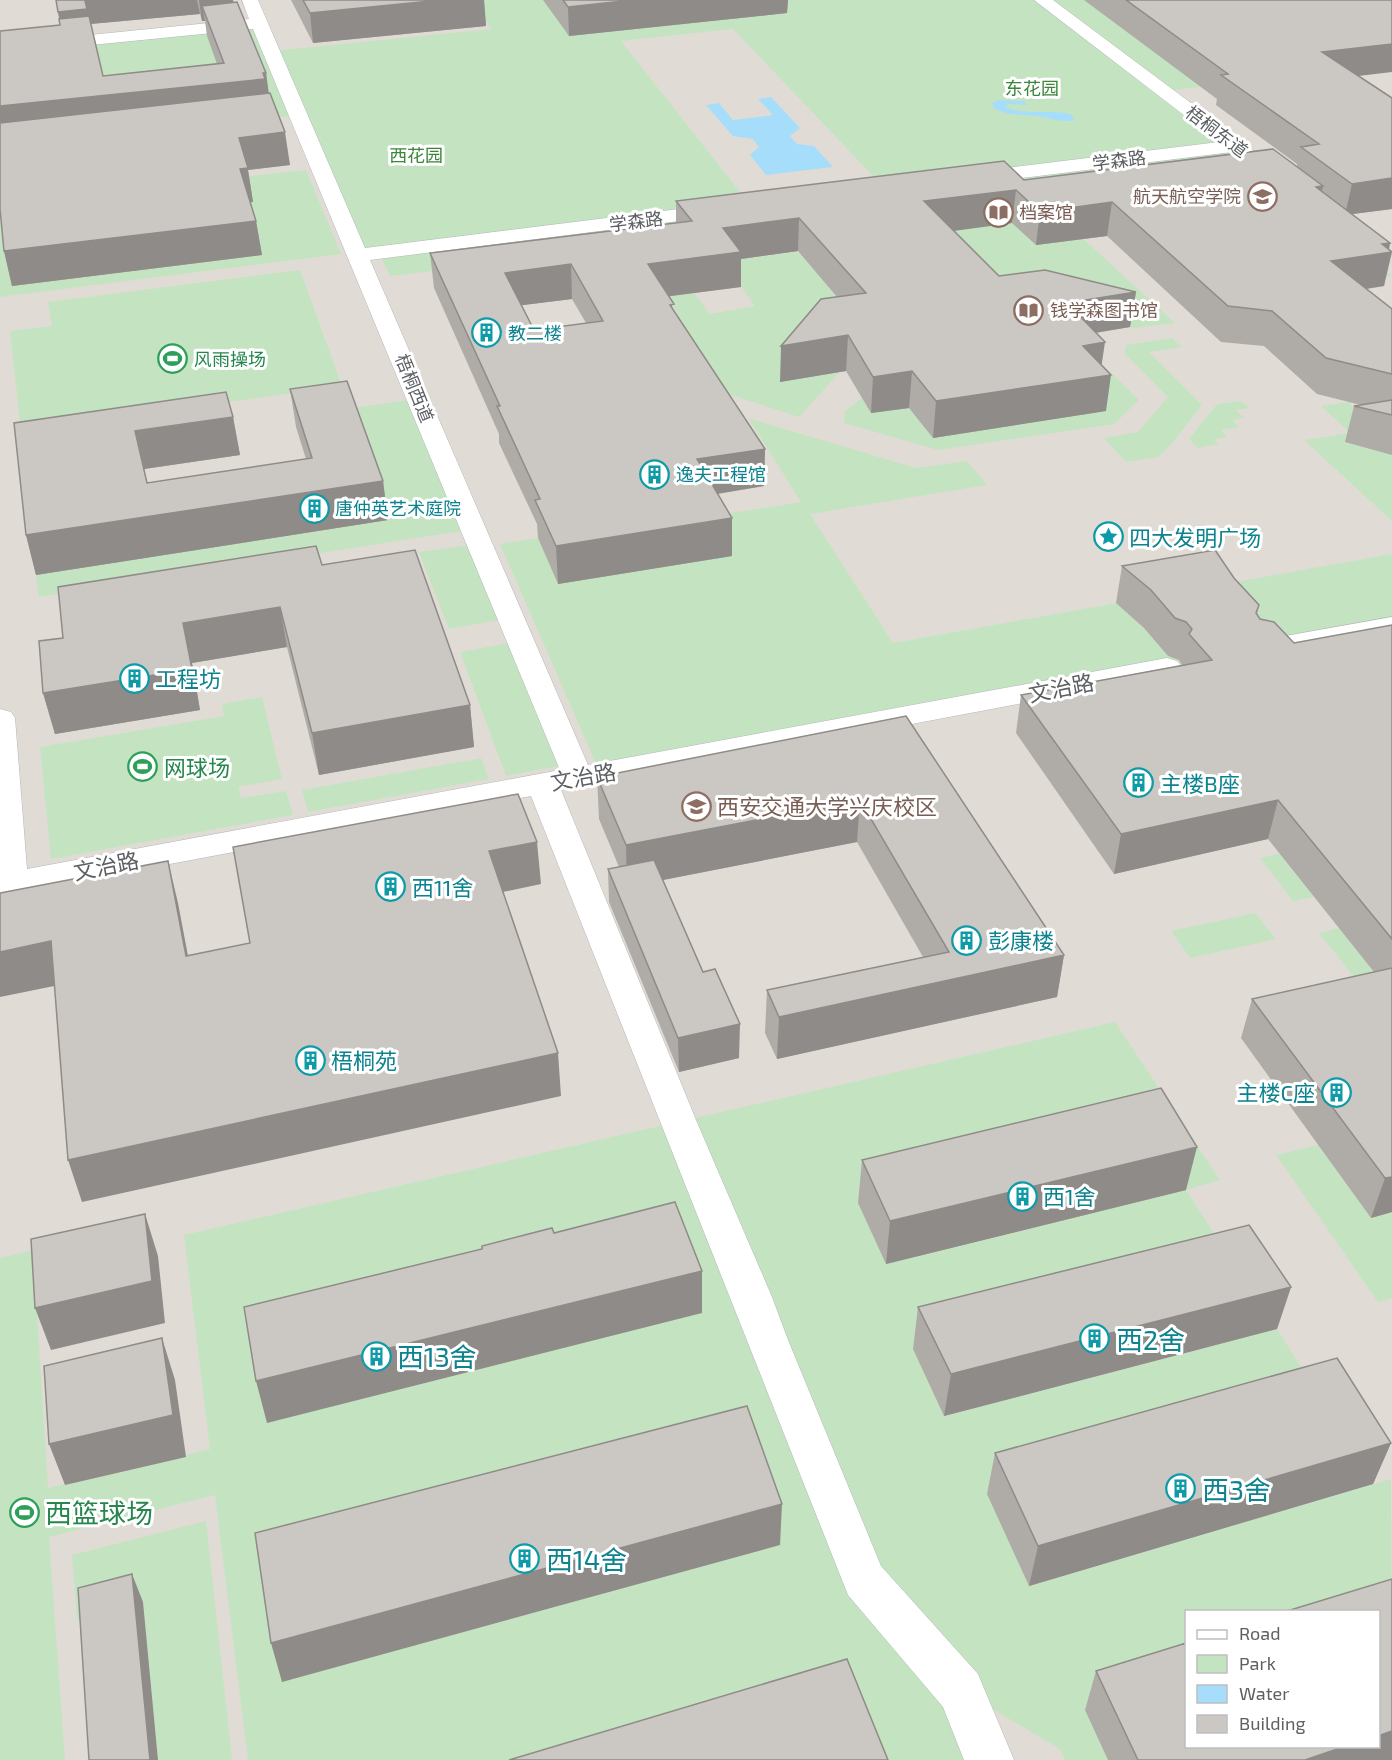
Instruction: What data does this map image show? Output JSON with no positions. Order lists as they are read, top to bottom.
{
  "streets": {
    "street": [
      "梧桐东道",
      "学森路",
      "梧桐西道",
      "文治路"
    ]
  },
  "crossings": [
    ["梧桐东道", "学森路"],
    ["学森路", "梧桐西道"],
    ["梧桐西道", "文治路"]
  ],
  "parks": ["东花园", "西花园"],
  "places": {
    "school or university": ["航天航空学院", "西安交通大学兴庆校区"],
    "library": ["档案馆", "钱学森图书馆"],
    "building": [
      "教二楼",
      "逸夫工程馆",
      "唐仲英艺术庭院",
      "工程坊",
      "主楼B座",
      "西11舍",
      "彭康楼",
      "梧桐苑",
      "主楼C座",
      "西1舍",
      "西2舍",
      "西13舍",
      "西3舍",
      "西14舍"
    ],
    "sports": ["风雨操场", "网球场", "西篮球场"],
    "place": ["四大发明广场"]
  },
  "legend": [
    "Road",
    "Park",
    "Water",
    "Building"
  ]
}
